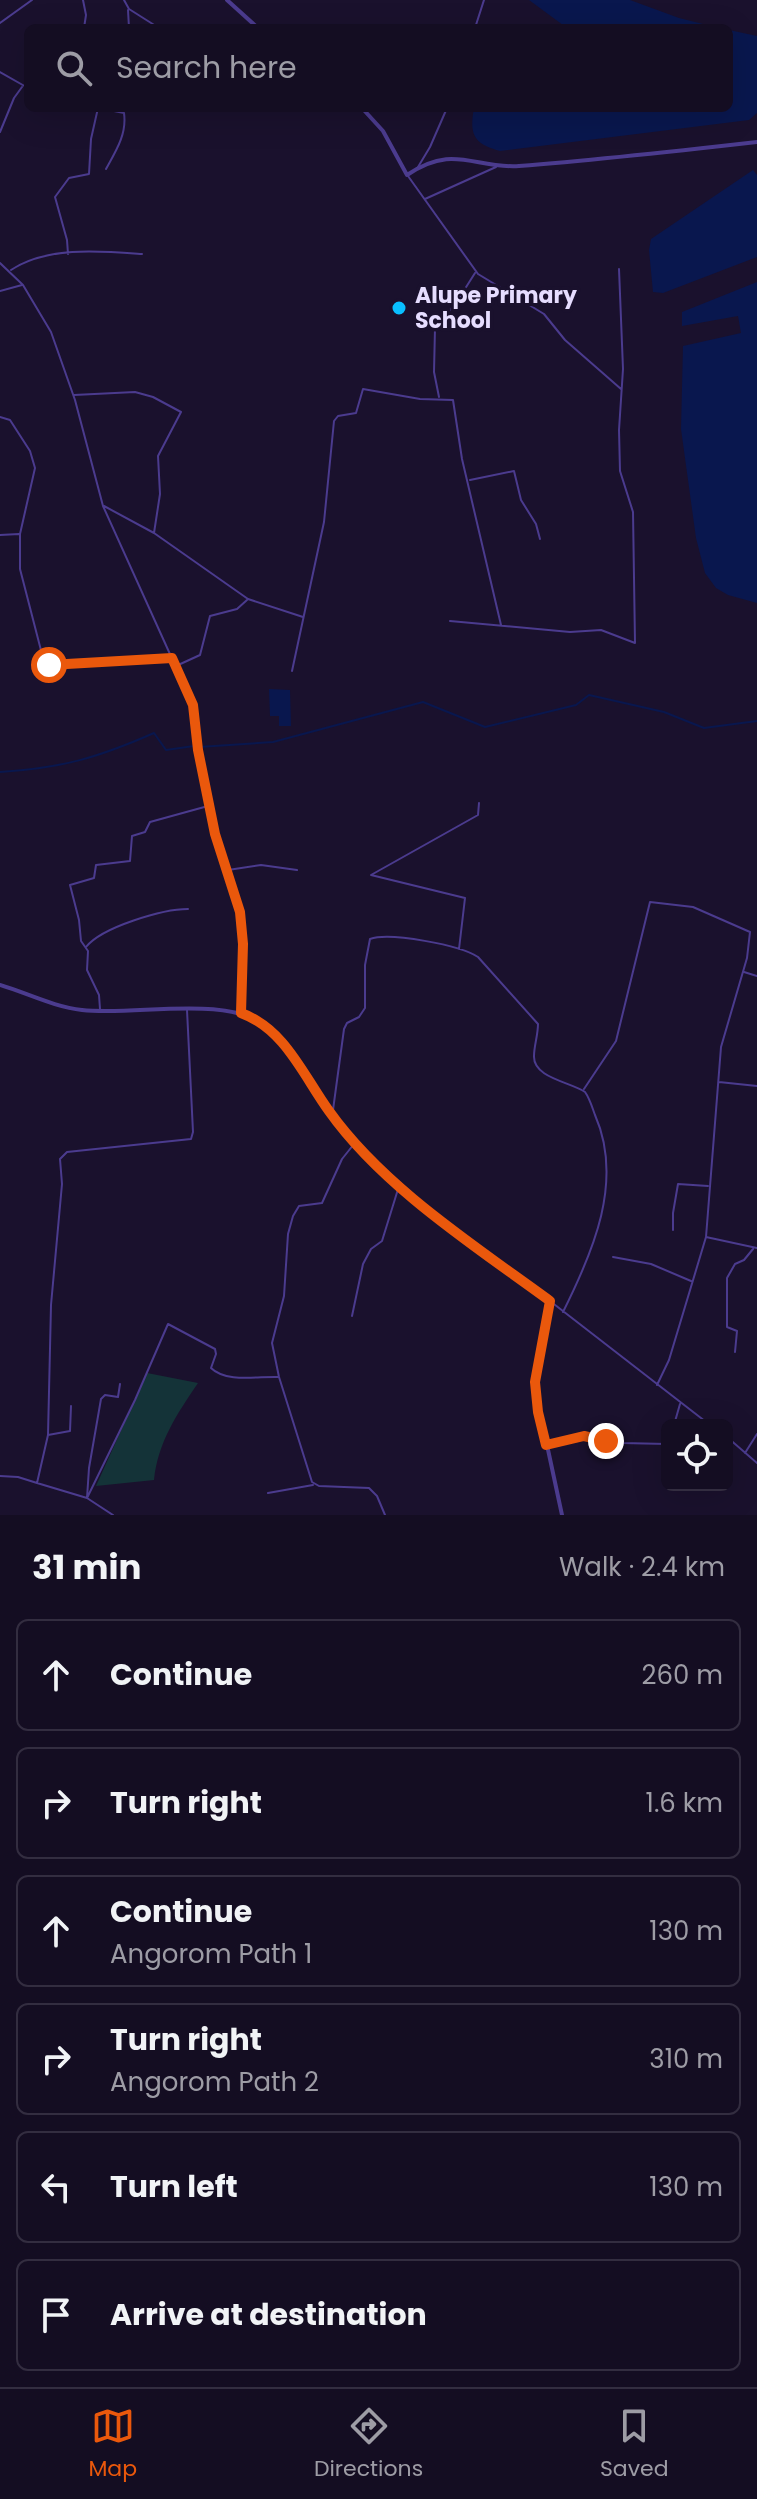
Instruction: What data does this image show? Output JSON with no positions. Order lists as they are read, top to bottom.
{
  "places": ["Alupe Primary School"],
  "page": {
    "search": "Search here",
    "heading": ["31 min", "Walk · 2.4 km"],
    "list": [
      ["Continue", "260 m"],
      ["Turn right", "1.6 km"],
      ["Continue", "Angorom Path 1", "130 m"],
      ["Turn right", "Angorom Path 2", "310 m"],
      ["Turn left", "130 m"],
      "Arrive at destination"
    ],
    "nav": ["Map", "Directions", "Saved"]
  }
}
